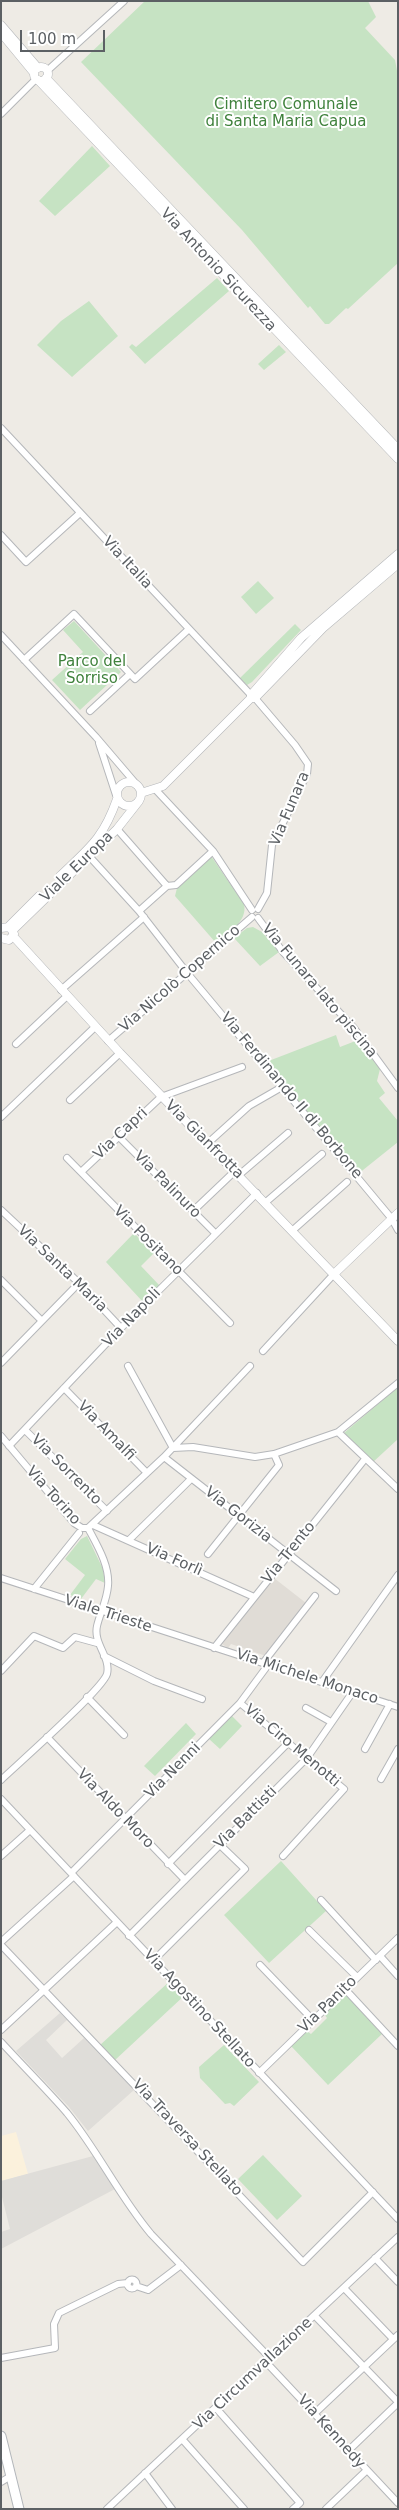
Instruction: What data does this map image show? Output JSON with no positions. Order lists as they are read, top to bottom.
{
  "streets": {
    "street": [
      "Via Antonio Sicurezza",
      "Via Italia",
      "Via Funara",
      "Viale Europa",
      "Via Nicolò Copernico",
      "Via Funara lato piscina",
      "Via Ferdinando II di Borbone",
      "Via Capri",
      "Via Gianfrotta",
      "Via Palinuro",
      "Via Positano",
      "Via Santa Maria",
      "Via Napoli",
      "Via Amalfi",
      "Via Sorrento",
      "Via Torino",
      "Via Gorizia",
      "Via Trento",
      "Via Forlì",
      "Viale Trieste",
      "Via Michele Monaco",
      "Via Ciro Menotti",
      "Via Nenni",
      "Via Aldo Moro",
      "Via Battisti",
      "Via Panito",
      "Via Agostino Stellato",
      "Via Traversa Stellato",
      "Via Circumvallazione",
      "Via Kennedy"
    ]
  },
  "crossings": [
    ["Via Italia", "Via Funara"],
    ["Via Funara", "Via Nicolò Copernico"],
    ["Via Funara", "Via Funara lato piscina"],
    ["Viale Europa", "Via Ferdinando II di Borbone"],
    ["Viale Europa", "Via Gianfrotta"],
    ["Via Nicolò Copernico", "Via Funara lato piscina"],
    ["Via Nicolò Copernico", "Via Ferdinando II di Borbone"],
    ["Via Nicolò Copernico", "Via Gianfrotta"],
    ["Via Capri", "Via Gianfrotta"],
    ["Via Capri", "Via Palinuro"],
    ["Via Capri", "Via Positano"],
    ["Via Gianfrotta", "Via Napoli"],
    ["Via Palinuro", "Via Napoli"],
    ["Via Positano", "Via Napoli"],
    ["Via Santa Maria", "Via Napoli"],
    ["Via Napoli", "Via Amalfi"],
    ["Via Napoli", "Via Sorrento"],
    ["Via Napoli", "Via Torino"],
    ["Via Torino", "Via Forlì"],
    ["Via Torino", "Viale Trieste"],
    ["Via Gorizia", "Via Trento"],
    ["Via Trento", "Via Forlì"],
    ["Via Trento", "Viale Trieste"],
    ["Via Trento", "Via Michele Monaco"],
    ["Viale Trieste", "Via Michele Monaco"],
    ["Via Michele Monaco", "Via Nenni"],
    ["Via Michele Monaco", "Via Battisti"],
    ["Via Ciro Menotti", "Via Nenni"],
    ["Via Ciro Menotti", "Via Battisti"],
    ["Via Nenni", "Via Aldo Moro"],
    ["Via Nenni", "Via Agostino Stellato"],
    ["Via Nenni", "Via Traversa Stellato"],
    ["Via Aldo Moro", "Via Battisti"],
    ["Via Battisti", "Via Agostino Stellato"],
    ["Via Panito", "Via Agostino Stellato"],
    ["Via Agostino Stellato", "Via Traversa Stellato"],
    ["Via Circumvallazione", "Via Kennedy"]
  ],
  "parks": ["Cimitero Comunale di Santa Maria Capua", "Parco del Sorriso"],
  "scale_bar": "100 m"
}
